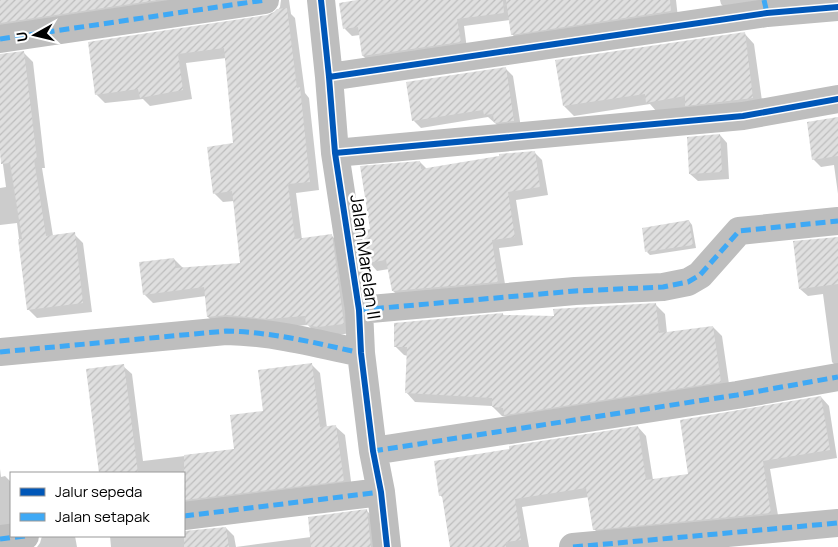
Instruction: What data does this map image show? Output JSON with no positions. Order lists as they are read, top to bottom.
{
  "streets": {
    "street": ["Jalan Marelan II"]
  },
  "legend": ["Jalur sepeda", "Jalan setapak"],
  "north": "left"
}
